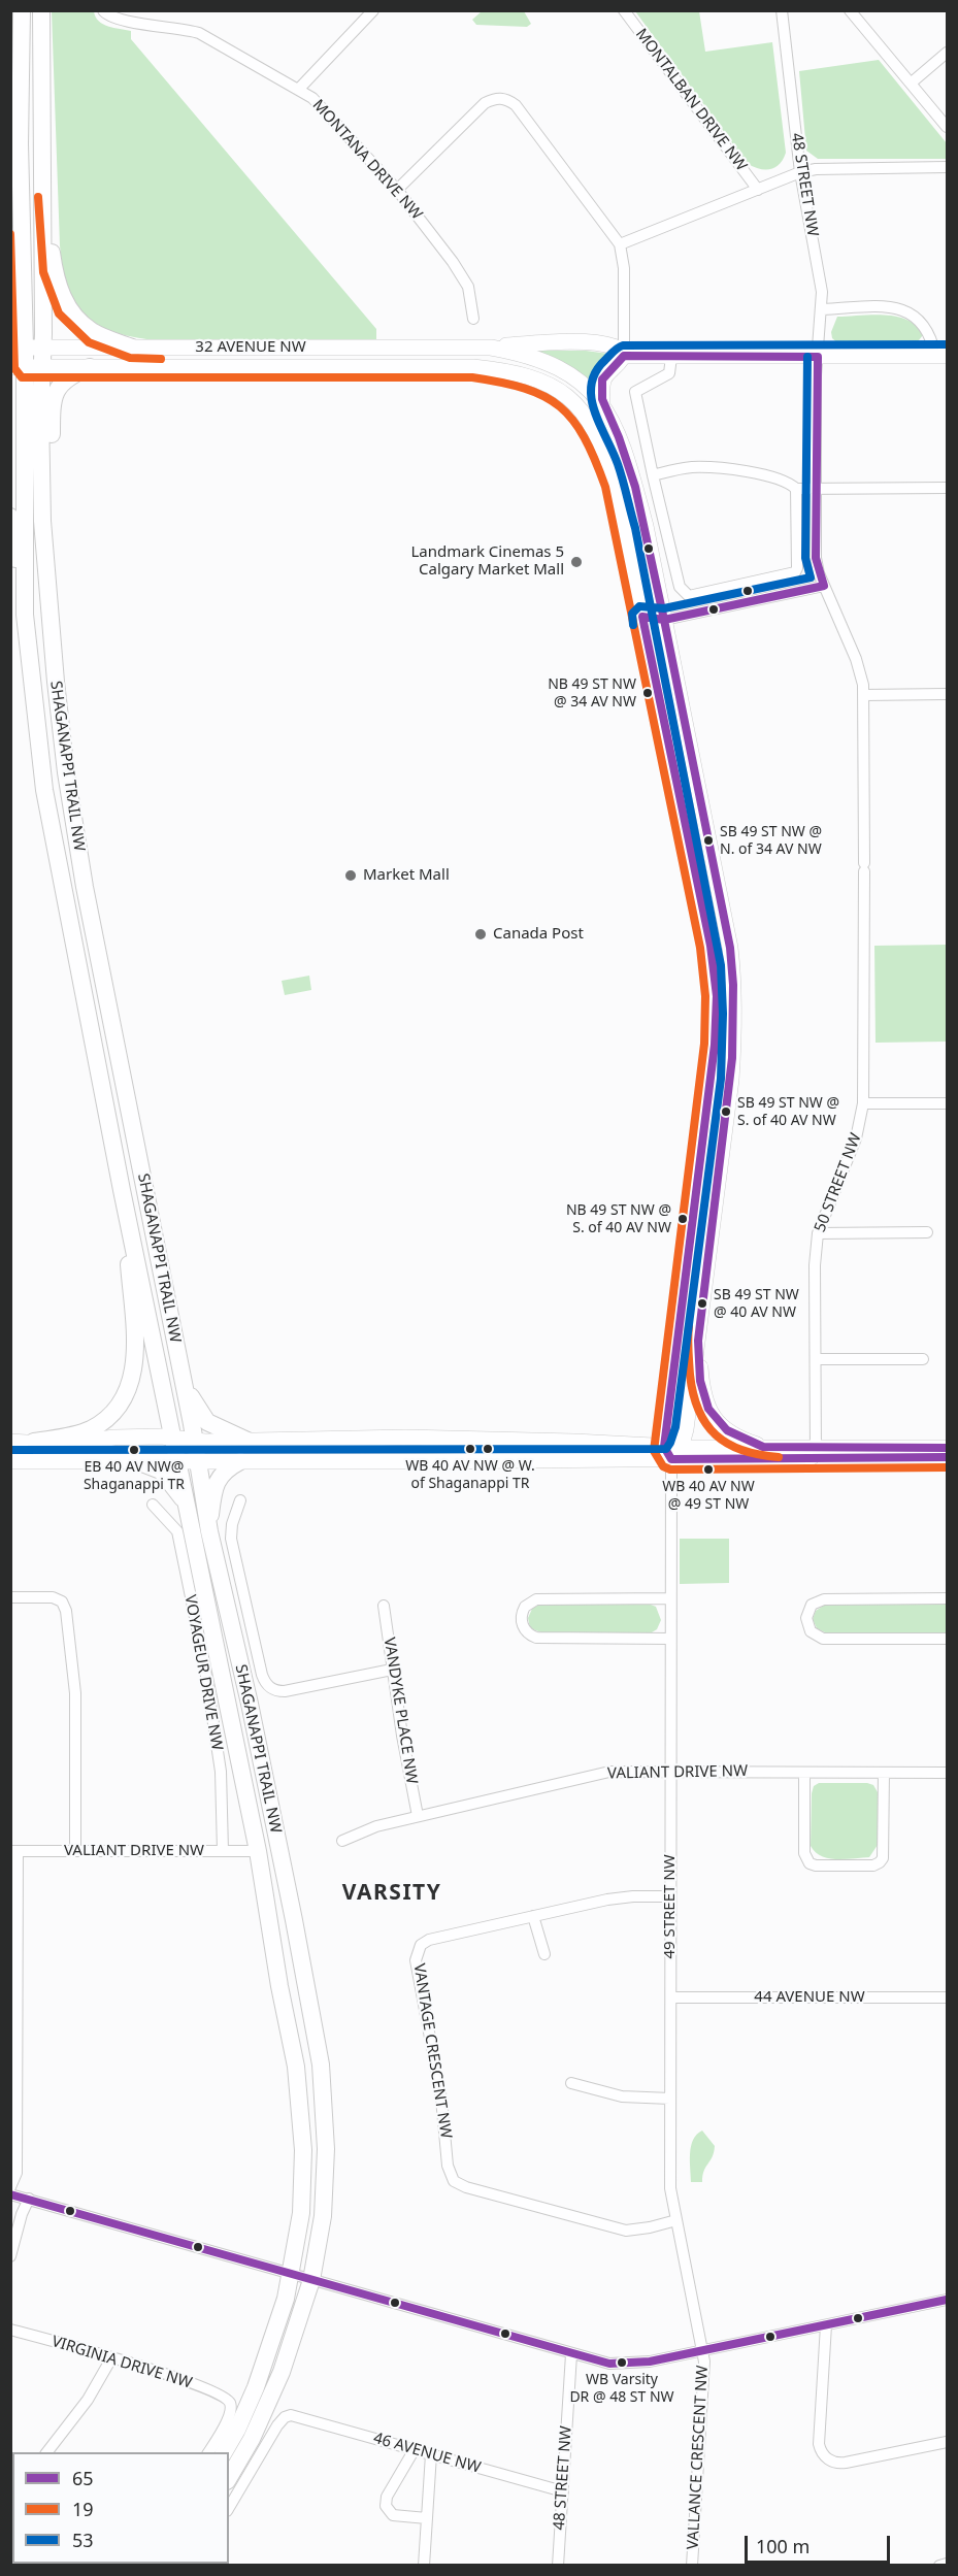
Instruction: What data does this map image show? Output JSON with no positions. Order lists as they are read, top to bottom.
{
  "streets": {
    "main road": ["SHAGANAPPI TRAIL NW"],
    "street": [
      "MONTALBAN DRIVE NW",
      "MONTANA DRIVE NW",
      "48 STREET NW",
      "32 AVENUE NW",
      "50 STREET NW",
      "VOYAGEUR DRIVE NW",
      "VANDYKE PLACE NW",
      "VALIANT DRIVE NW",
      "49 STREET NW",
      "44 AVENUE NW",
      "VANTAGE CRESCENT NW",
      "VIRGINIA DRIVE NW",
      "46 AVENUE NW",
      "VALLANCE CRESCENT NW"
    ]
  },
  "crossings": [
    ["48 STREET NW", "32 AVENUE NW"],
    ["48 STREET NW", "50 STREET NW"],
    ["48 STREET NW", "46 AVENUE NW"],
    ["32 AVENUE NW", "SHAGANAPPI TRAIL NW"],
    ["32 AVENUE NW", "50 STREET NW"],
    ["32 AVENUE NW", "49 STREET NW"],
    ["SHAGANAPPI TRAIL NW", "VALIANT DRIVE NW"],
    ["VOYAGEUR DRIVE NW", "VALIANT DRIVE NW"],
    ["VANDYKE PLACE NW", "VALIANT DRIVE NW"],
    ["VALIANT DRIVE NW", "49 STREET NW"],
    ["49 STREET NW", "44 AVENUE NW"],
    ["49 STREET NW", "VANTAGE CRESCENT NW"],
    ["49 STREET NW", "VALLANCE CRESCENT NW"]
  ],
  "districts": ["VARSITY"],
  "places": [
    "Landmark Cinemas 5 Calgary Market Mall",
    "NB 49 ST NW @ 34 AV NW",
    "SB 49 ST NW @ N. of 34 AV NW",
    "Market Mall",
    "Canada Post",
    "SB 49 ST NW @ S. of 40 AV NW",
    "NB 49 ST NW @ S. of 40 AV NW",
    "SB 49 ST NW @ 40 AV NW",
    "WB 40 AV NW @ W. of Shaganappi TR",
    "EB 40 AV NW@ Shaganappi TR",
    "WB 40 AV NW @ 49 ST NW",
    "WB Varsity DR @ 48 ST NW"
  ],
  "lines": ["transit line 19", "transit line 53", "transit line 65"],
  "legend": ["65", "19", "53"],
  "scale_bar": "100 m"
}
